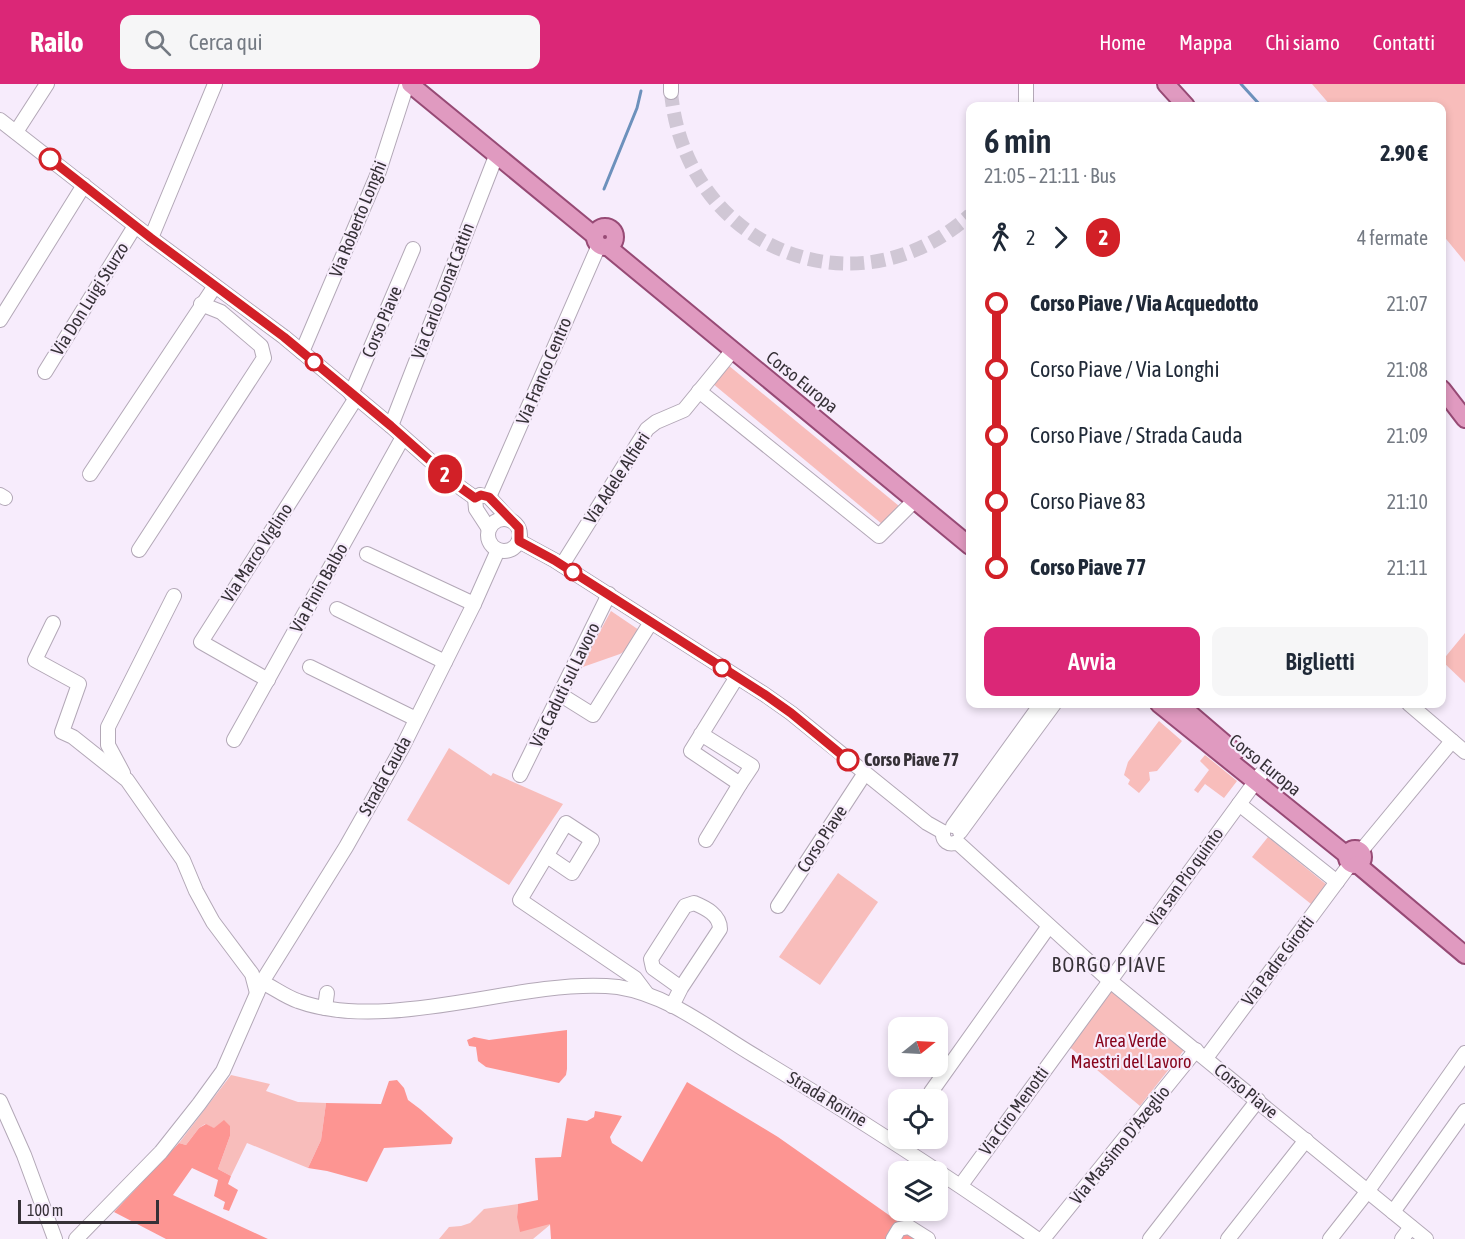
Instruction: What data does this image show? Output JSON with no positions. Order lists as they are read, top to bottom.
{
  "streets": {
    "main road": ["Corso Europa"],
    "street": [
      "Via Roberto Longhi",
      "Via Carlo Donat Cattin",
      "Via Don Luigi Sturzo",
      "Corso Piave",
      "Via Franco Centro",
      "Via Adele Alfieri",
      "Via Marco Viglino",
      "Via Pinin Balbo",
      "Via Caduti sul Lavoro",
      "Strada Cauda",
      "Via san Pio quinto",
      "Via Padre Girotti",
      "Strada Rorine",
      "Via Ciro Menotti",
      "Via Massimo D'Azeglio"
    ]
  },
  "crossings": [
    ["Via Roberto Longhi", "Corso Europa"],
    ["Corso Piave", "Via Adele Alfieri"],
    ["Corso Piave", "Via Marco Viglino"],
    ["Corso Piave", "Via Caduti sul Lavoro"],
    ["Corso Piave", "Strada Cauda"],
    ["Corso Piave", "Via san Pio quinto"],
    ["Corso Piave", "Via Padre Girotti"],
    ["Corso Piave", "Via Ciro Menotti"],
    ["Corso Piave", "Via Massimo D'Azeglio"],
    ["Via Franco Centro", "Corso Europa"],
    ["Corso Europa", "Via Adele Alfieri"],
    ["Corso Europa", "Via san Pio quinto"],
    ["Corso Europa", "Via Padre Girotti"],
    ["Via Marco Viglino", "Via Pinin Balbo"],
    ["Strada Cauda", "Strada Rorine"],
    ["Via san Pio quinto", "Via Ciro Menotti"],
    ["Via Padre Girotti", "Via Massimo D'Azeglio"],
    ["Strada Rorine", "Via Ciro Menotti"]
  ],
  "districts": ["BORGO PIAVE"],
  "parks": ["Area Verde Maestri del Lavoro"],
  "places": ["Corso Piave 77"],
  "lines": ["bus line 2"],
  "scale_bar": "100 m",
  "north": "right",
  "page": {
    "header": "Railo",
    "search": "Cerca qui",
    "nav": [
      "Home",
      "Mappa",
      "Chi siamo",
      "Contatti"
    ],
    "on_map": "2",
    "heading": ["6 min", "21:05 – 21:11 · Bus", "2.90 €"],
    "legs": ["2", "2", "4 fermate"],
    "list": [
      {
        "name": "Corso Piave / Via Acquedotto",
        "value": "21:07"
      },
      {
        "name": "Corso Piave / Via Longhi",
        "value": "21:08"
      },
      {
        "name": "Corso Piave / Strada Cauda",
        "value": "21:09"
      },
      {
        "name": "Corso Piave 83",
        "value": "21:10"
      },
      {
        "name": "Corso Piave 77",
        "value": "21:11"
      }
    ],
    "buttons": ["Avvia", "Biglietti"],
    "scale": "100 m"
  }
}
